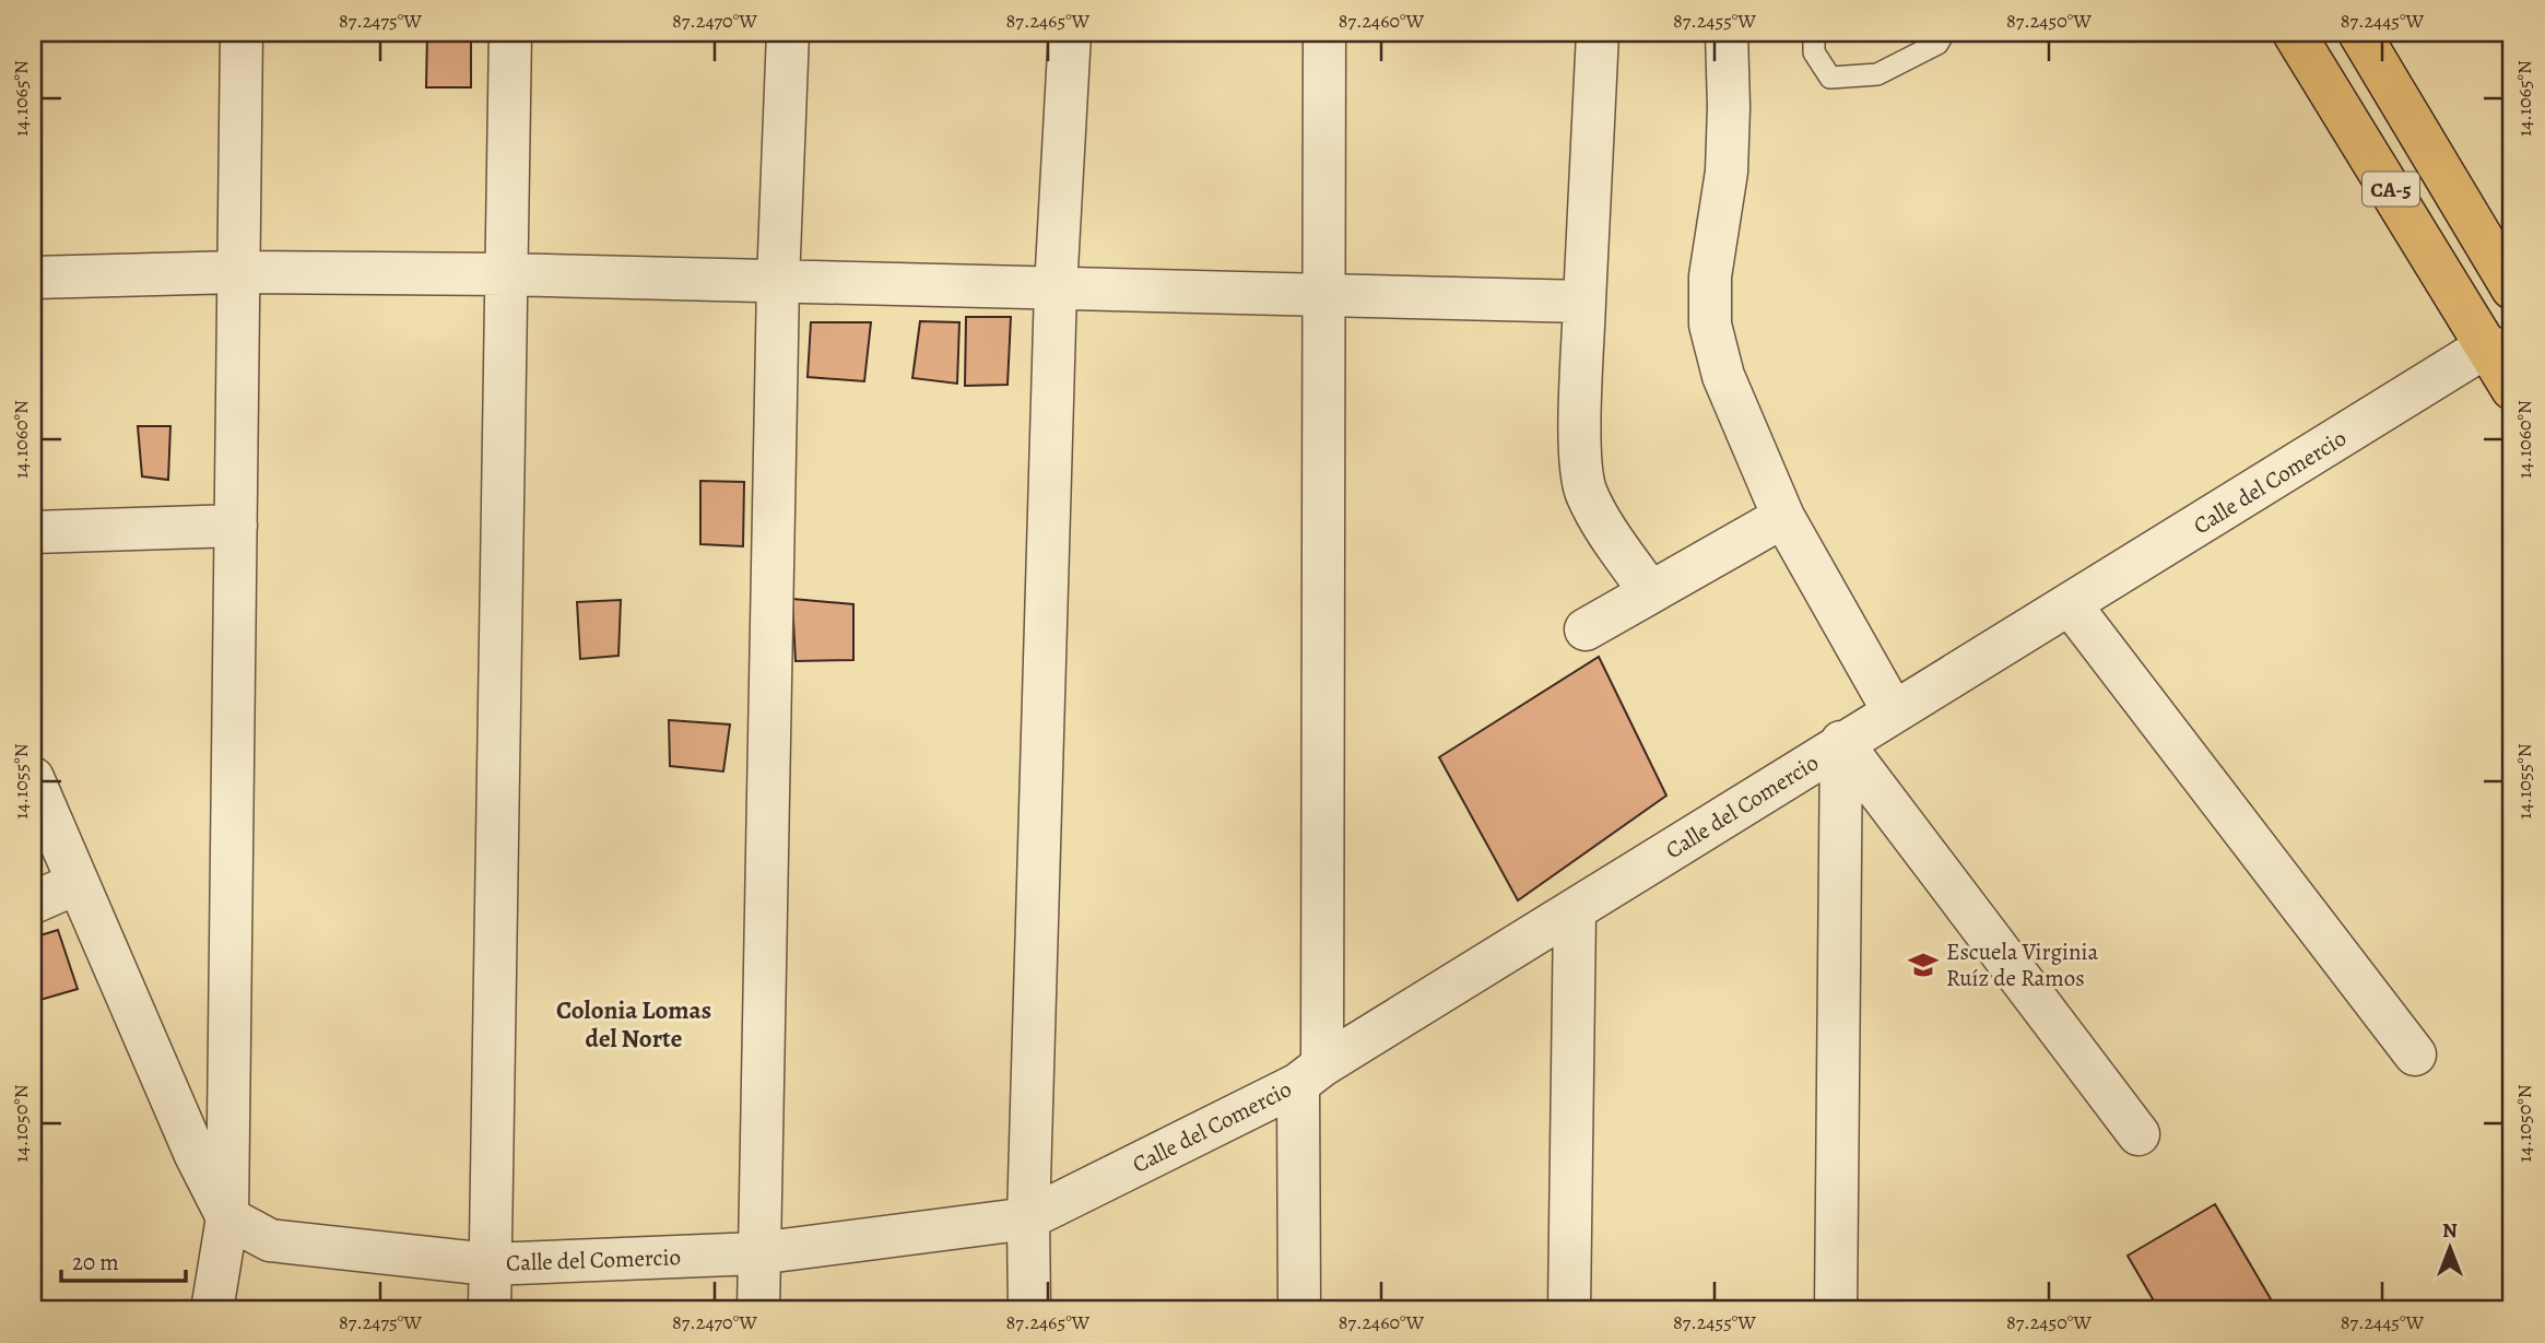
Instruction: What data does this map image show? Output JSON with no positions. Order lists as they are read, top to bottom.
{
  "streets": {
    "highway": ["CA-5"],
    "street": ["Calle del Comercio"]
  },
  "crossings": [
    ["CA-5", "Calle del Comercio"]
  ],
  "districts": ["Colonia Lomas del Norte"],
  "places": {
    "school or university": ["Escuela Virginia Ruíz de Ramos"]
  },
  "scale_bar": "20 m",
  "north": "top",
  "coordinates": [
    "87.2475°W",
    "87.2470°W",
    "87.2465°W",
    "87.2460°W",
    "87.2455°W",
    "87.2450°W",
    "87.2445°W",
    "14.1065°N",
    "14.1060°N",
    "14.1055°N",
    "14.1050°N"
  ]
}
